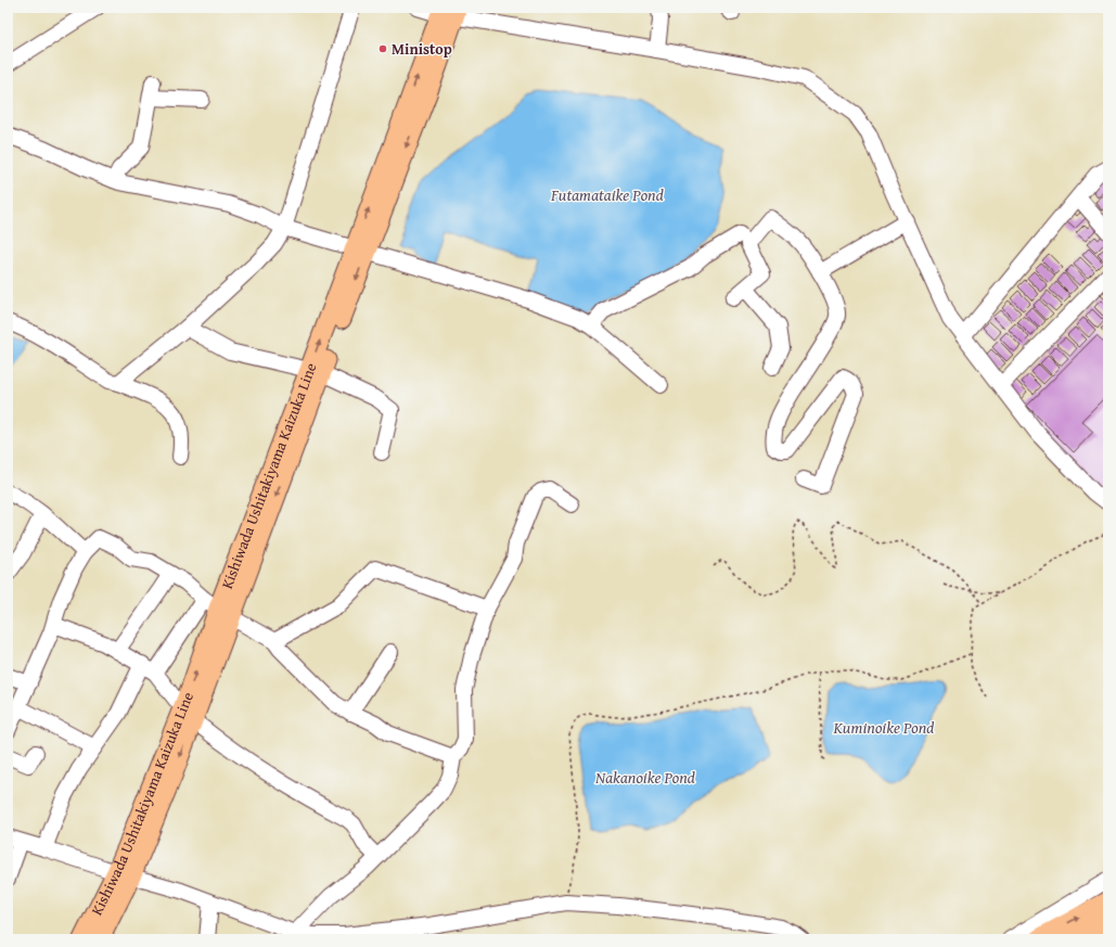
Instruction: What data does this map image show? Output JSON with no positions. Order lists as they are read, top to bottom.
{
  "streets": {
    "main road": ["Kishiwada Ushitakiyama Kaizuka Line"]
  },
  "water": ["Futamataike Pond", "Kuminoike Pond", "Nakanoike Pond"],
  "places": ["Ministop"]
}
